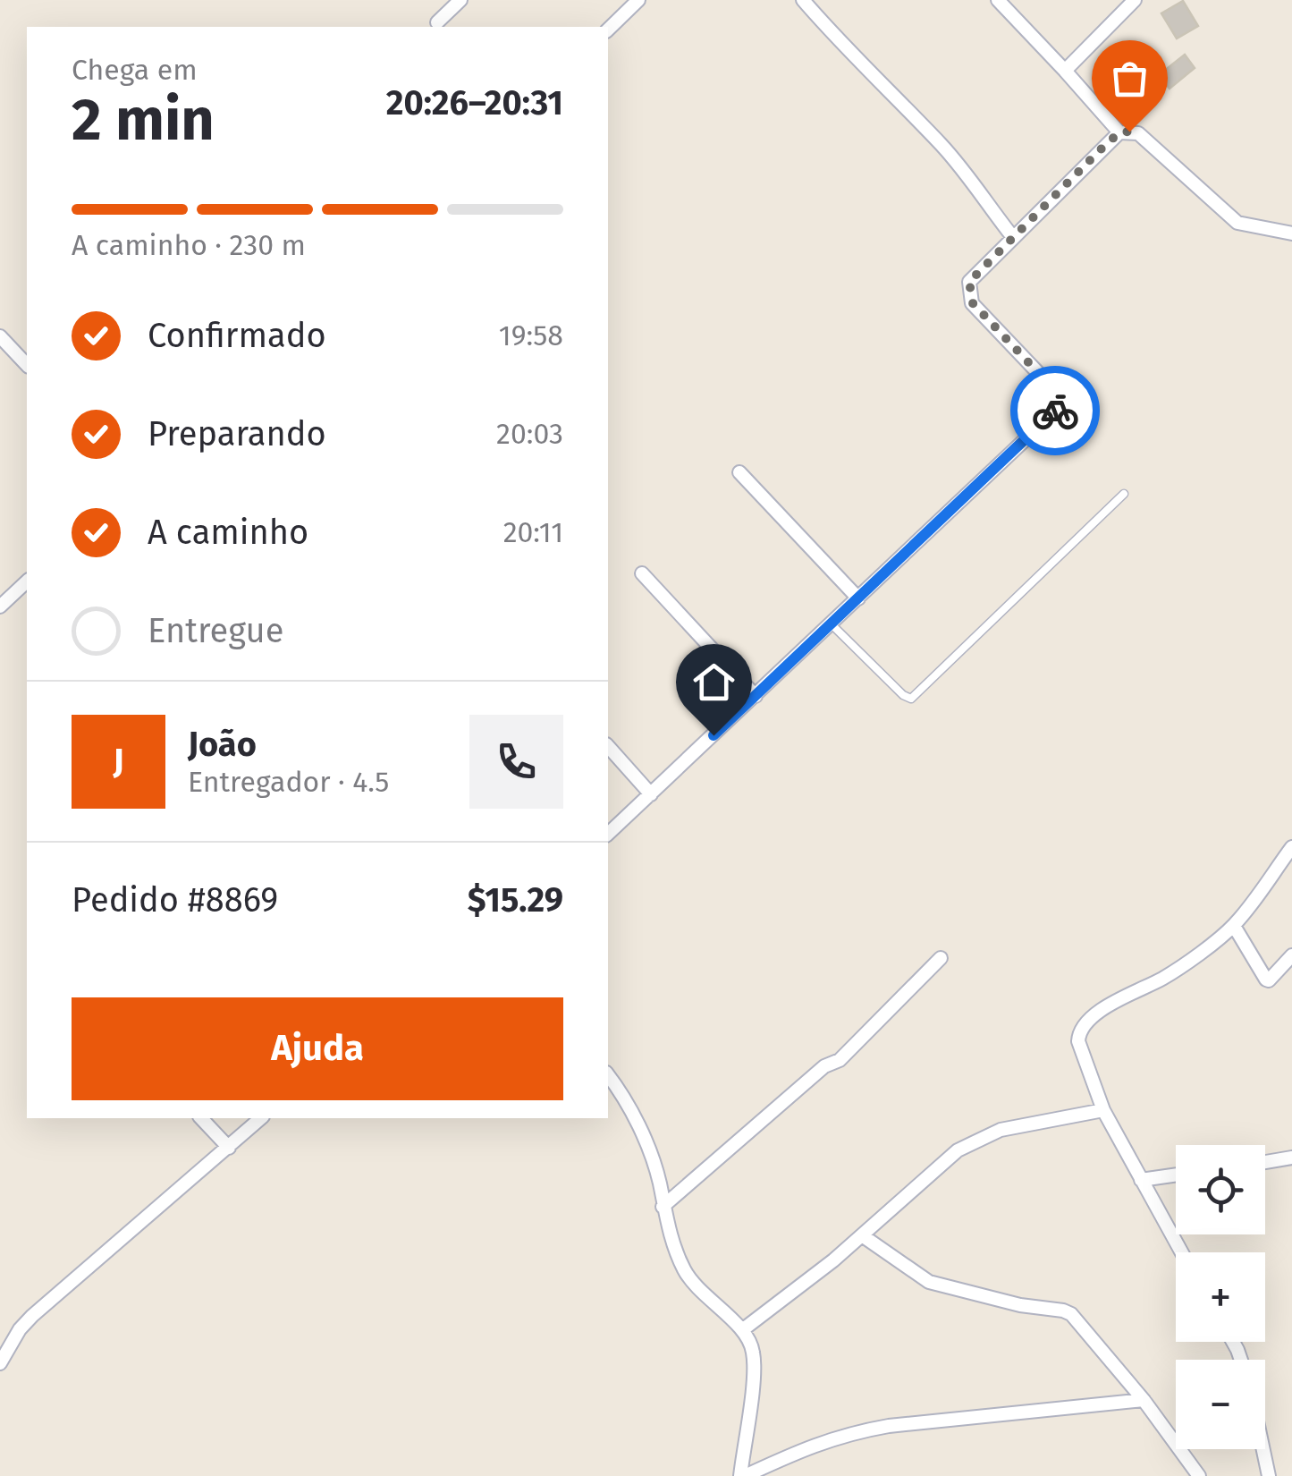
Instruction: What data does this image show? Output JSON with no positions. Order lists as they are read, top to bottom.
{
  "page": {
    "heading": ["2 min", "Chega em", "20:26–20:31"],
    "panel": [
      "João",
      "Entregador · 4.5",
      "Pedido #8869",
      "$15.29"
    ],
    "bar": "A caminho · 230 m",
    "list": [
      ["Confirmado", "19:58"],
      ["Preparando", "20:03"],
      ["A caminho", "20:11"],
      "Entregue"
    ],
    "round": "J",
    "buttons": "Ajuda",
    "map_buttons": ["+", "−"]
  }
}
